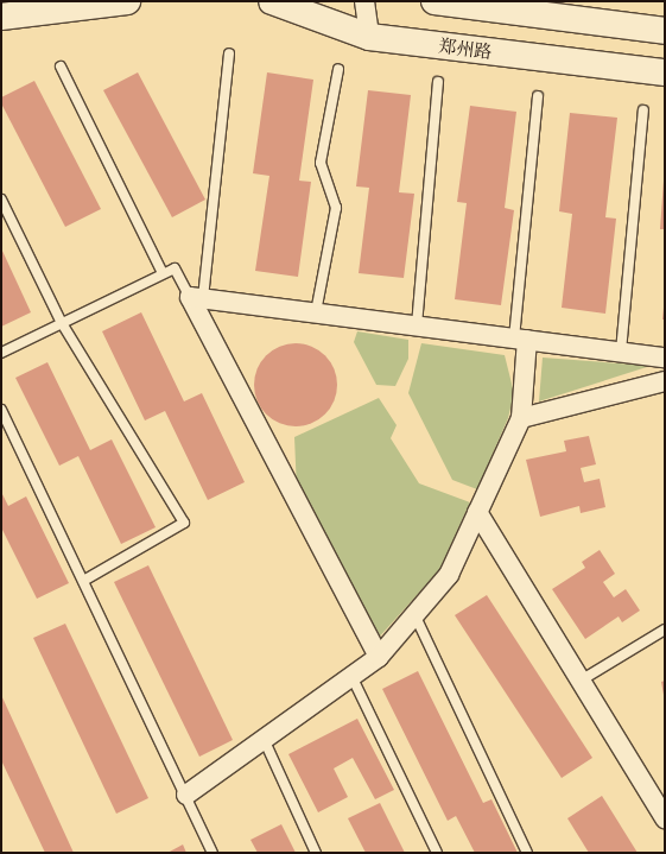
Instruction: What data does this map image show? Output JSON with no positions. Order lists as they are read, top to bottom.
{
  "streets": {
    "street": ["郑州路"]
  }
}
